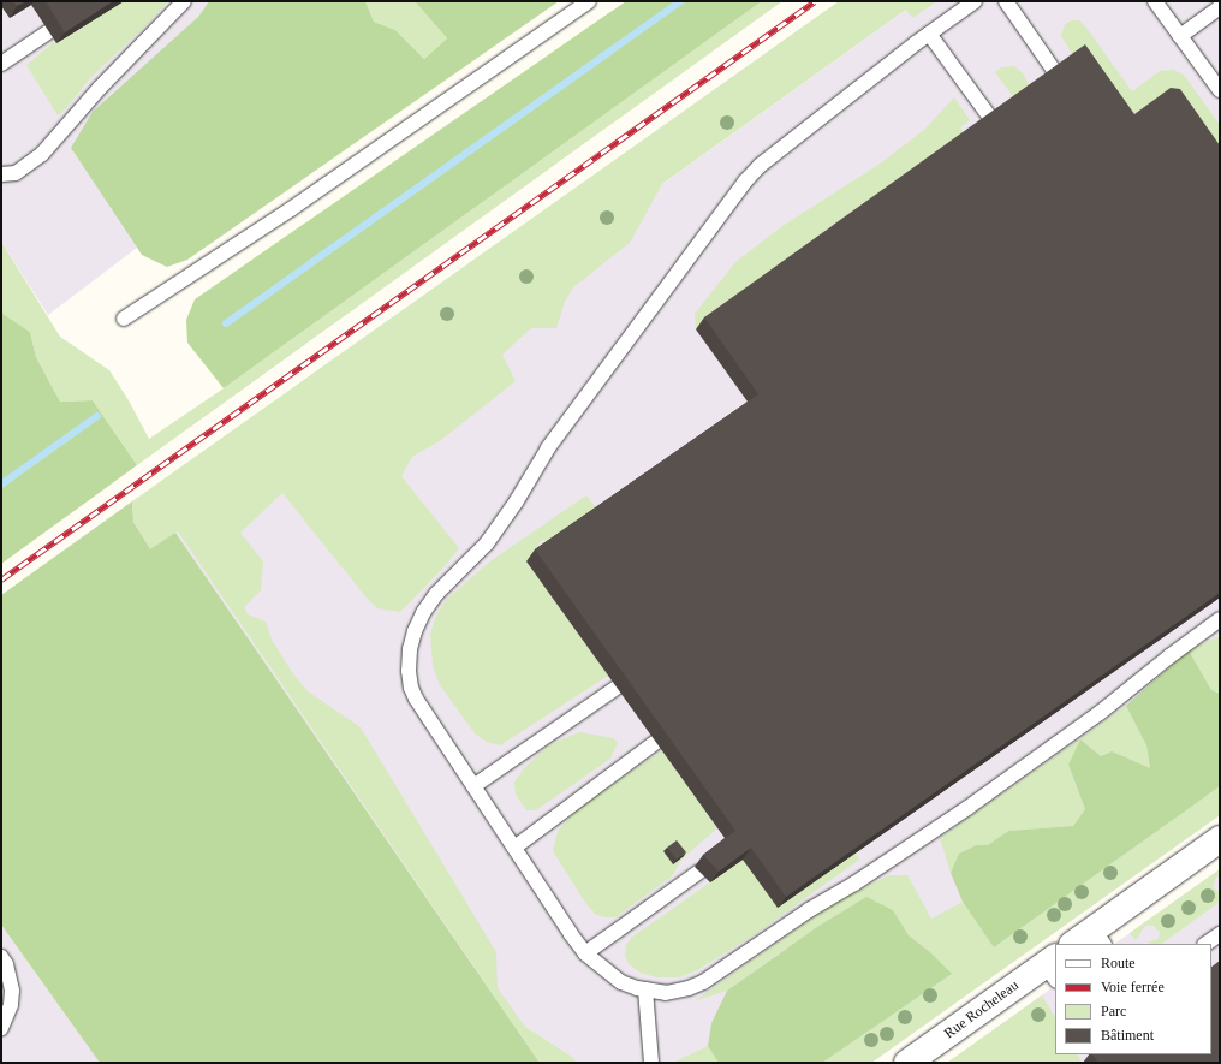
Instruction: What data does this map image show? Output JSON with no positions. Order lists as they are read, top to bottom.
{
  "streets": {
    "street": ["Rue Rocheleau"]
  },
  "legend": [
    "Route",
    "Voie ferrée",
    "Parc",
    "Bâtiment"
  ]
}
